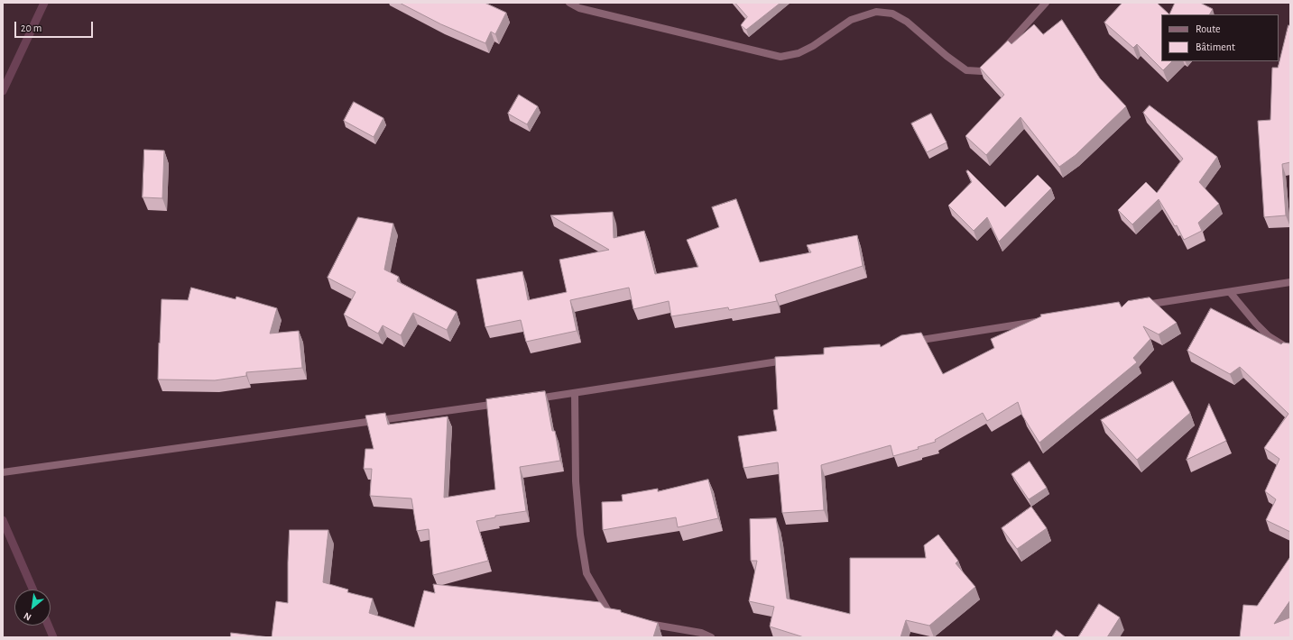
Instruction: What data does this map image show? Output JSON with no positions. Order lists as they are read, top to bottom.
{
  "legend": ["Route", "Bâtiment"],
  "scale_bar": "20 m",
  "north": "bottom left"
}
